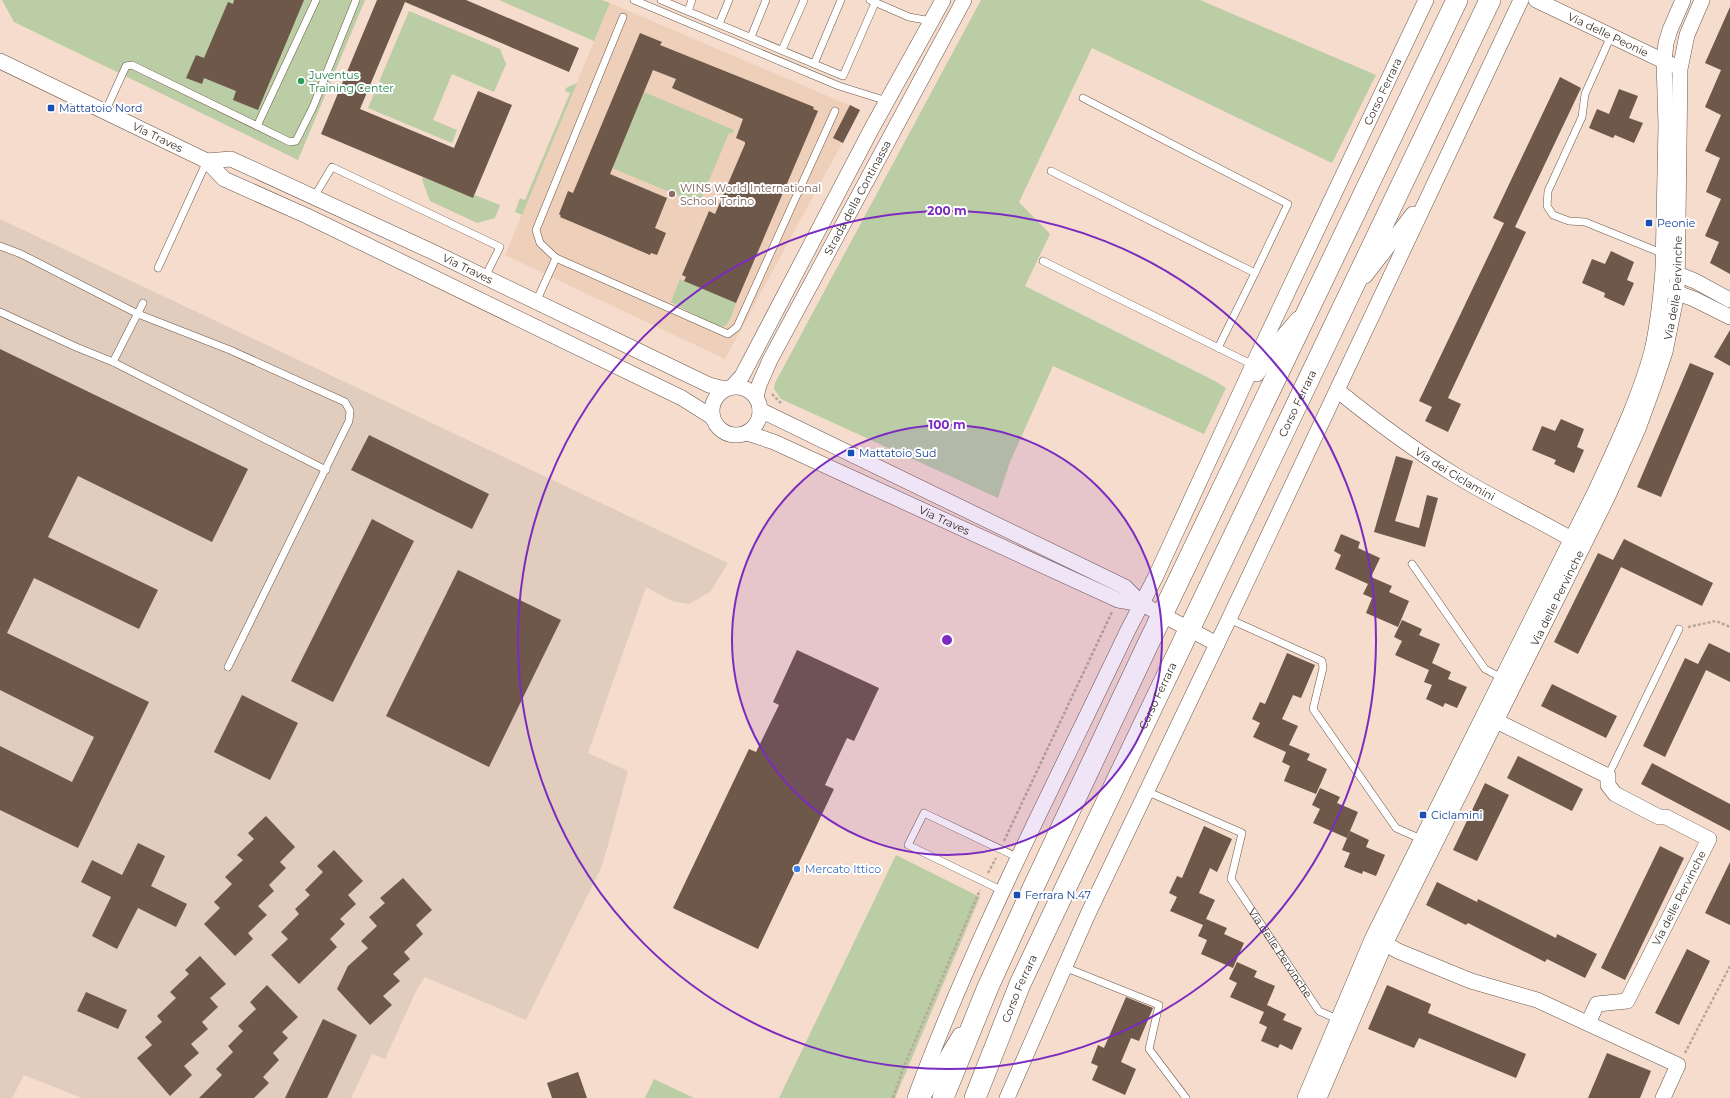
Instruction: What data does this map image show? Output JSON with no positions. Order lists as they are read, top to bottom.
{
  "streets": {
    "main road": ["Corso Ferrara"],
    "street": [
      "Via delle Peonie",
      "Via Traves",
      "Strada della Continassa",
      "Via delle Pervinche",
      "Via dei Ciclamini"
    ]
  },
  "crossings": [
    ["Via delle Peonie", "Via delle Pervinche"],
    ["Corso Ferrara", "Via Traves"],
    ["Corso Ferrara", "Via delle Pervinche"],
    ["Corso Ferrara", "Via dei Ciclamini"],
    ["Via Traves", "Strada della Continassa"],
    ["Via delle Pervinche", "Via dei Ciclamini"]
  ],
  "places": {
    "other": ["Juventus Training Center", "WINS World International School Torino", "Mercato Ittico"],
    "transit": [
      "Mattatoio Nord",
      "Peonie",
      "Mattatoio Sud",
      "Ciclamini",
      "Ferrara N.47"
    ]
  },
  "rings": ["200 m", "100 m"]
}
